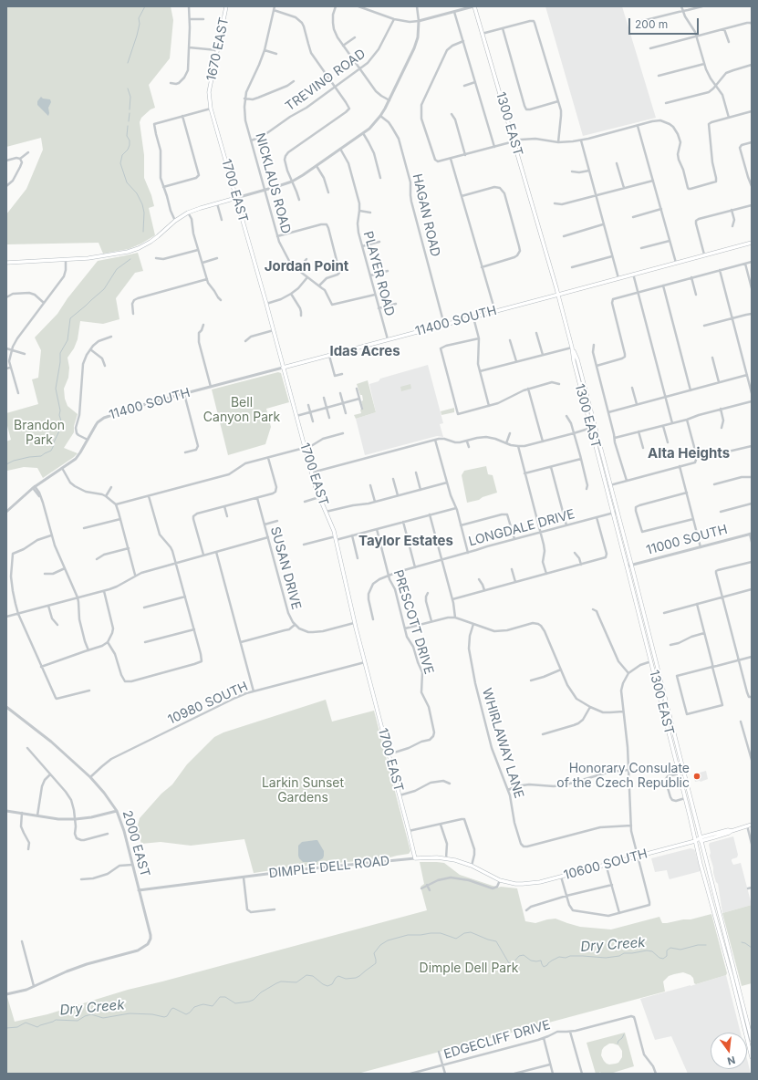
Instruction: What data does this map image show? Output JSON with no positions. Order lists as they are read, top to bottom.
{
  "streets": {
    "main road": [
      "1670 EAST",
      "1300 EAST",
      "1700 EAST",
      "11400 SOUTH",
      "10600 SOUTH",
      "DIMPLE DELL ROAD"
    ],
    "street": [
      "TREVINO ROAD",
      "NICKLAUS ROAD",
      "HAGAN ROAD",
      "PLAYER ROAD",
      "LONGDALE DRIVE",
      "11000 SOUTH",
      "SUSAN DRIVE",
      "PRESCOTT DRIVE",
      "10980 SOUTH",
      "WHIRLAWAY LANE",
      "2000 EAST",
      "EDGECLIFF DRIVE"
    ]
  },
  "crossings": [
    ["1670 EAST", "1700 EAST"],
    ["TREVINO ROAD", "NICKLAUS ROAD"],
    ["1300 EAST", "11400 SOUTH"],
    ["1300 EAST", "LONGDALE DRIVE"],
    ["1300 EAST", "11000 SOUTH"],
    ["1300 EAST", "10600 SOUTH"],
    ["NICKLAUS ROAD", "PLAYER ROAD"],
    ["1700 EAST", "11400 SOUTH"],
    ["1700 EAST", "SUSAN DRIVE"],
    ["1700 EAST", "PRESCOTT DRIVE"],
    ["1700 EAST", "10980 SOUTH"],
    ["1700 EAST", "DIMPLE DELL ROAD"],
    ["HAGAN ROAD", "11400 SOUTH"],
    ["PLAYER ROAD", "11400 SOUTH"],
    ["LONGDALE DRIVE", "PRESCOTT DRIVE"],
    ["10980 SOUTH", "2000 EAST"],
    ["2000 EAST", "DIMPLE DELL ROAD"],
    ["10600 SOUTH", "DIMPLE DELL ROAD"]
  ],
  "districts": [
    "Jordan Point",
    "Idas Acres",
    "Alta Heights",
    "Taylor Estates"
  ],
  "water": ["Dry Creek"],
  "parks": [
    "Bell Canyon Park",
    "Brandon Park",
    "Larkin Sunset Gardens",
    "Dimple Dell Park"
  ],
  "places": ["Honorary Consulate of the Czech Republic"],
  "scale_bar": "200 m",
  "north": "bottom"
}
